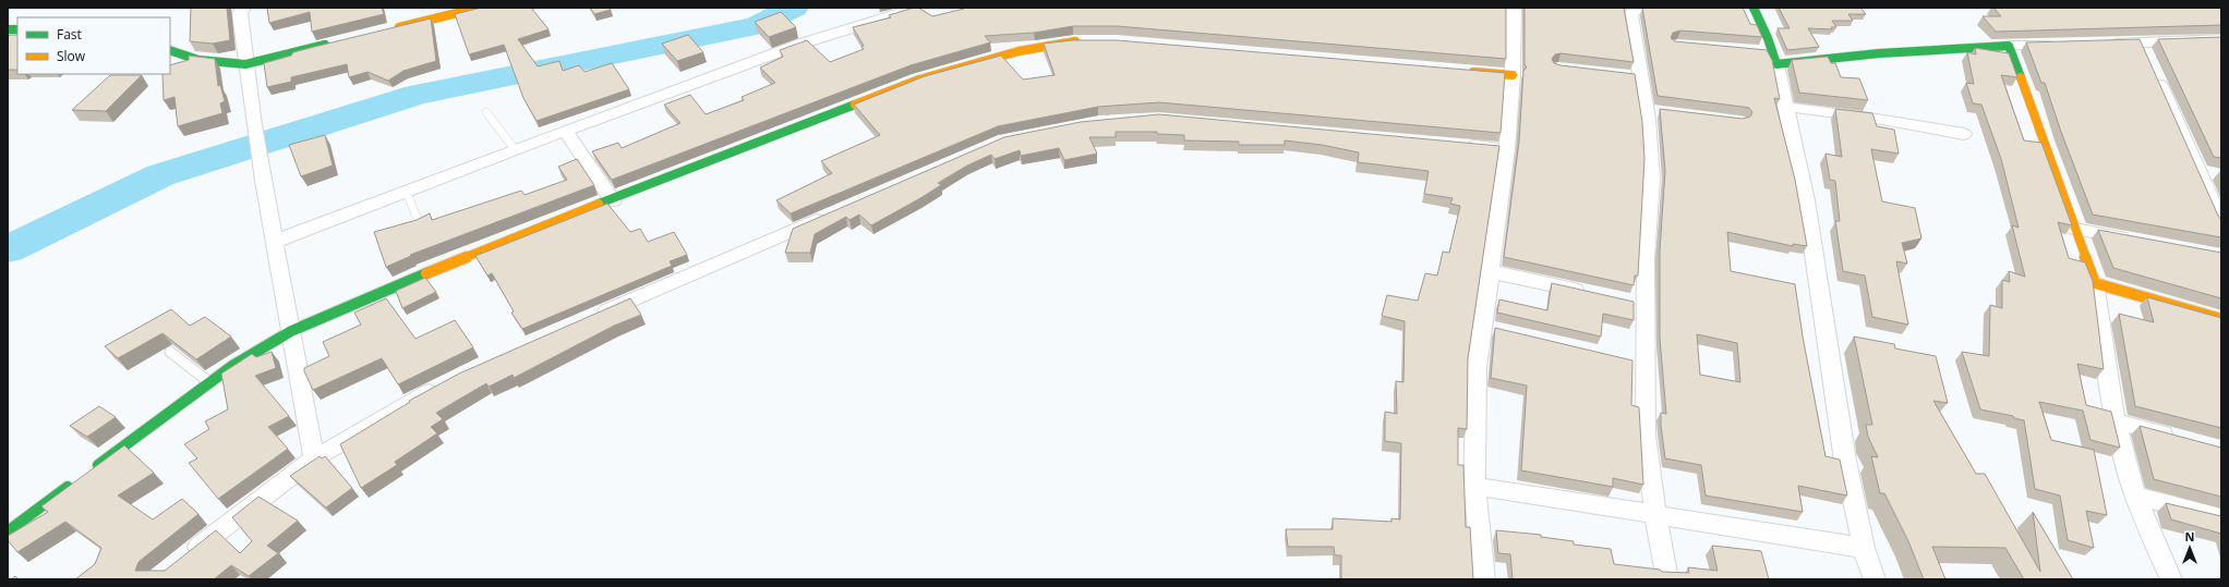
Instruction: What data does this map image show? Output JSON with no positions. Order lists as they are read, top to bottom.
{
  "legend": ["Fast", "Slow"],
  "north": "top"
}
